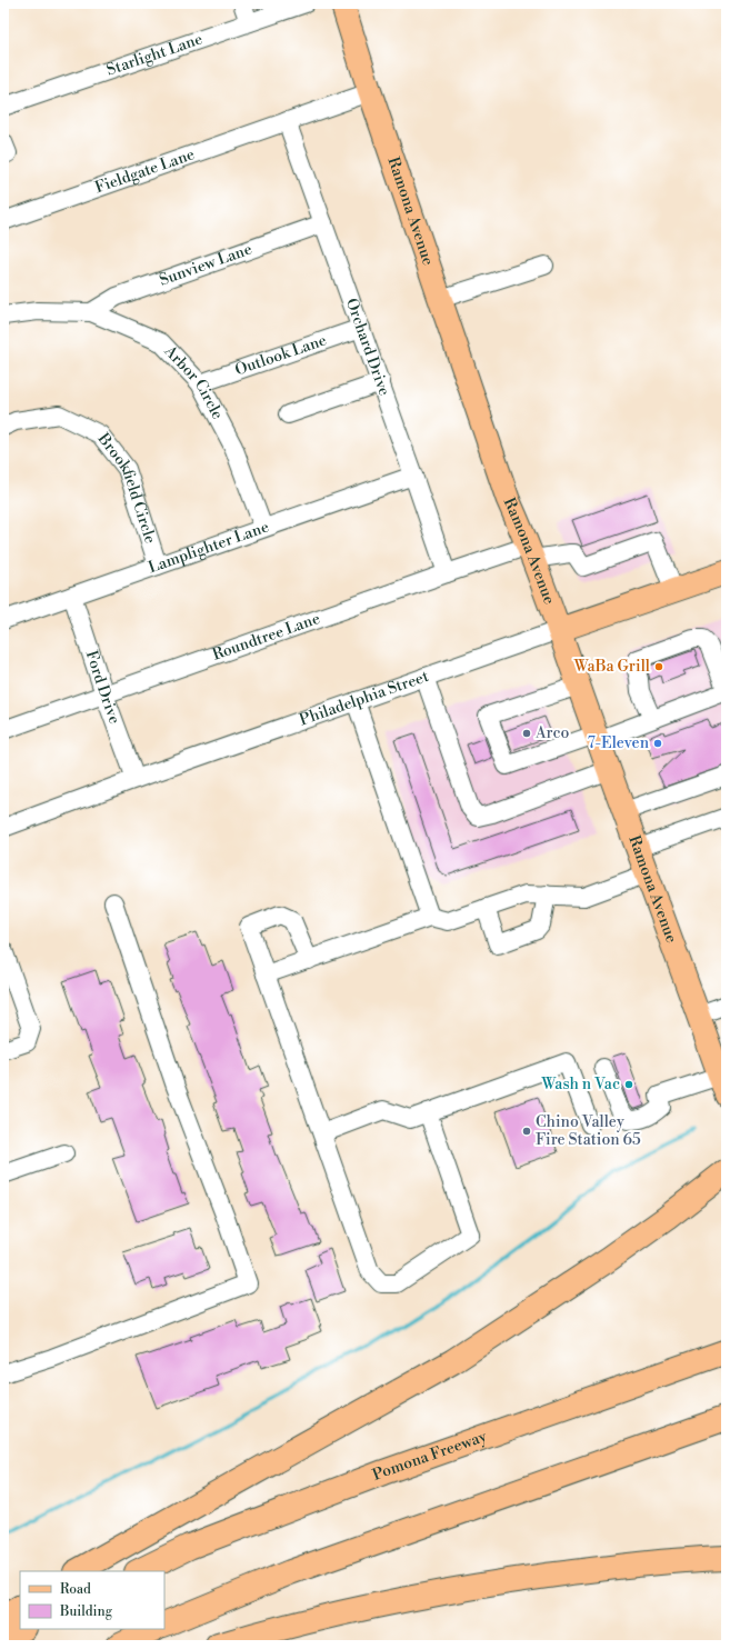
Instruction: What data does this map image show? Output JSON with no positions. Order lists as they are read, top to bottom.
{
  "streets": {
    "highway": ["Pomona Freeway"],
    "main road": ["Ramona Avenue", "Philadelphia Street"],
    "street": [
      "Starlight Lane",
      "Fieldgate Lane",
      "Sunview Lane",
      "Orchard Drive",
      "Outlook Lane",
      "Arbor Circle",
      "Brookfield Circle",
      "Lamplighter Lane",
      "Roundtree Lane",
      "Ford Drive"
    ]
  },
  "crossings": [
    ["Fieldgate Lane", "Ramona Avenue"],
    ["Fieldgate Lane", "Orchard Drive"],
    ["Ramona Avenue", "Roundtree Lane"],
    ["Ramona Avenue", "Philadelphia Street"],
    ["Sunview Lane", "Orchard Drive"],
    ["Sunview Lane", "Arbor Circle"],
    ["Orchard Drive", "Outlook Lane"],
    ["Orchard Drive", "Lamplighter Lane"],
    ["Orchard Drive", "Roundtree Lane"],
    ["Outlook Lane", "Arbor Circle"],
    ["Arbor Circle", "Lamplighter Lane"],
    ["Brookfield Circle", "Lamplighter Lane"],
    ["Lamplighter Lane", "Ford Drive"],
    ["Roundtree Lane", "Ford Drive"],
    ["Roundtree Lane", "Philadelphia Street"],
    ["Ford Drive", "Philadelphia Street"]
  ],
  "places": [
    "WaBa Grill",
    "Arco",
    "7-Eleven",
    "Wash n Vac",
    "Chino Valley Fire Station 65"
  ],
  "legend": ["Road", "Building"]
}
